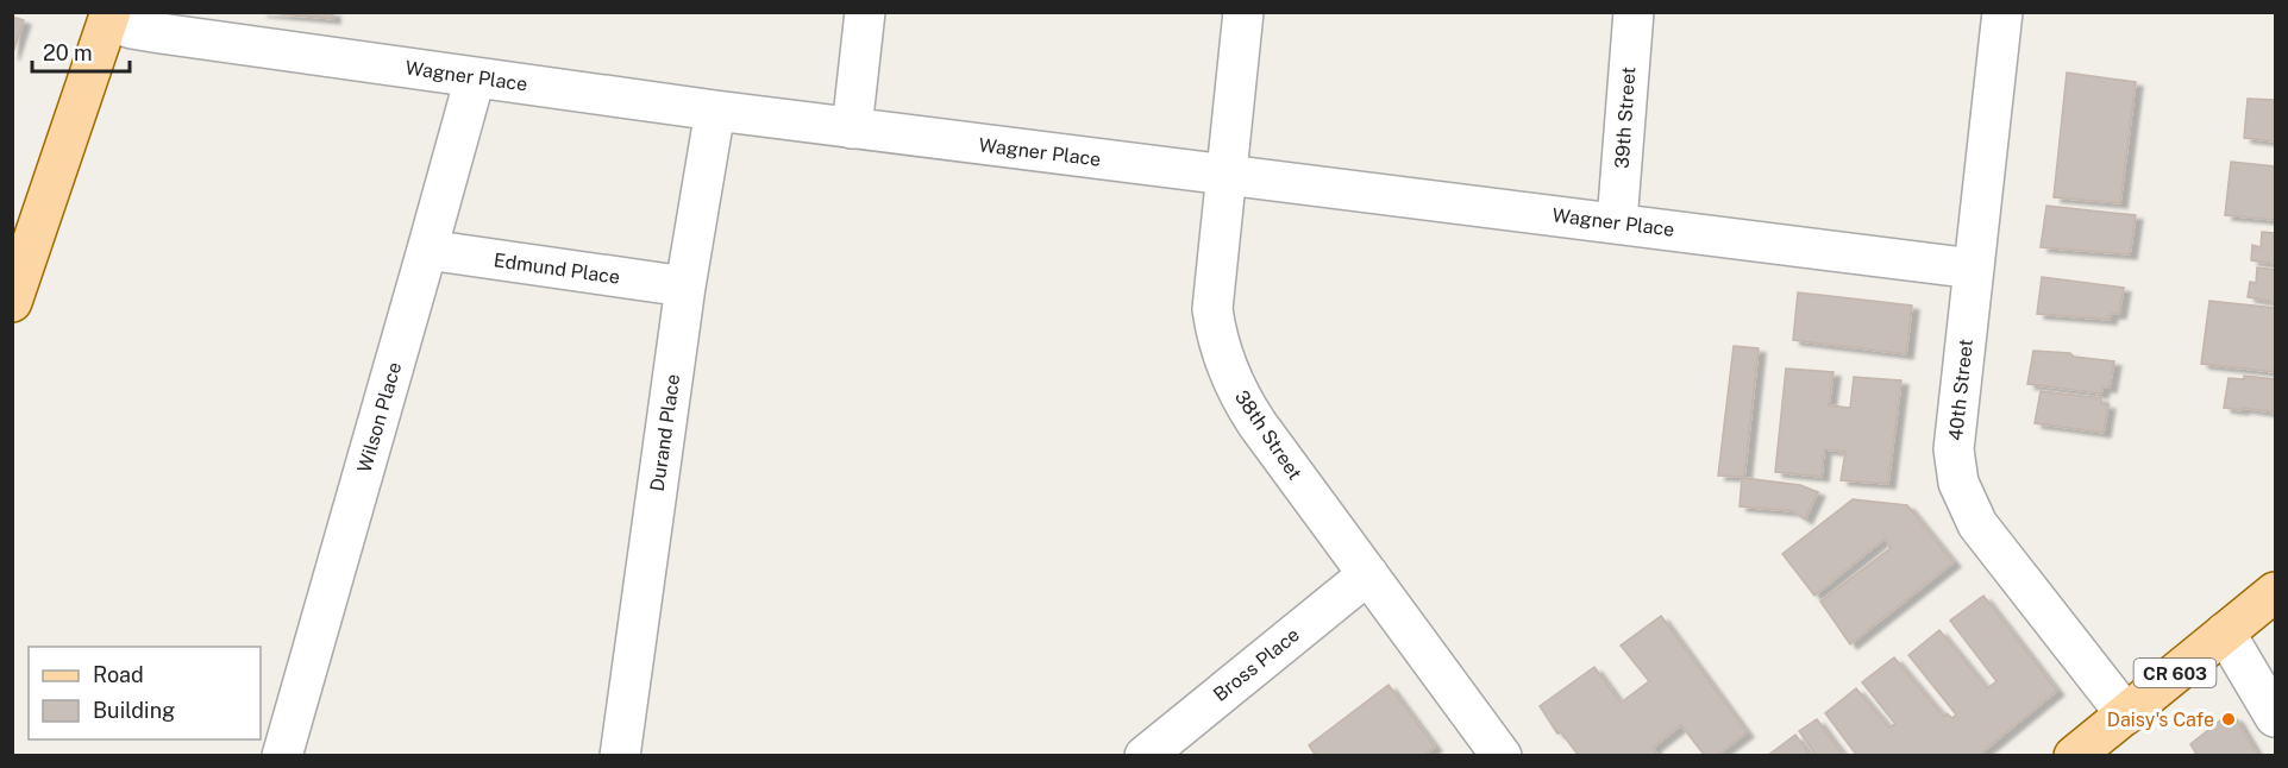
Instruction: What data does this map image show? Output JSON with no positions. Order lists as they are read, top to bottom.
{
  "streets": {
    "main road": ["CR 603"],
    "street": [
      "Wagner Place",
      "39th Street",
      "Edmund Place",
      "40th Street",
      "Wilson Place",
      "Durand Place",
      "38th Street",
      "Bross Place"
    ]
  },
  "crossings": [
    ["Wagner Place", "39th Street"],
    ["Wagner Place", "40th Street"],
    ["Wagner Place", "Wilson Place"],
    ["Wagner Place", "Durand Place"],
    ["Wagner Place", "38th Street"],
    ["Edmund Place", "Wilson Place"],
    ["Edmund Place", "Durand Place"],
    ["40th Street", "CR 603"],
    ["38th Street", "Bross Place"]
  ],
  "places": ["Daisy's Cafe"],
  "legend": ["Road", "Building"],
  "scale_bar": "20 m"
}
